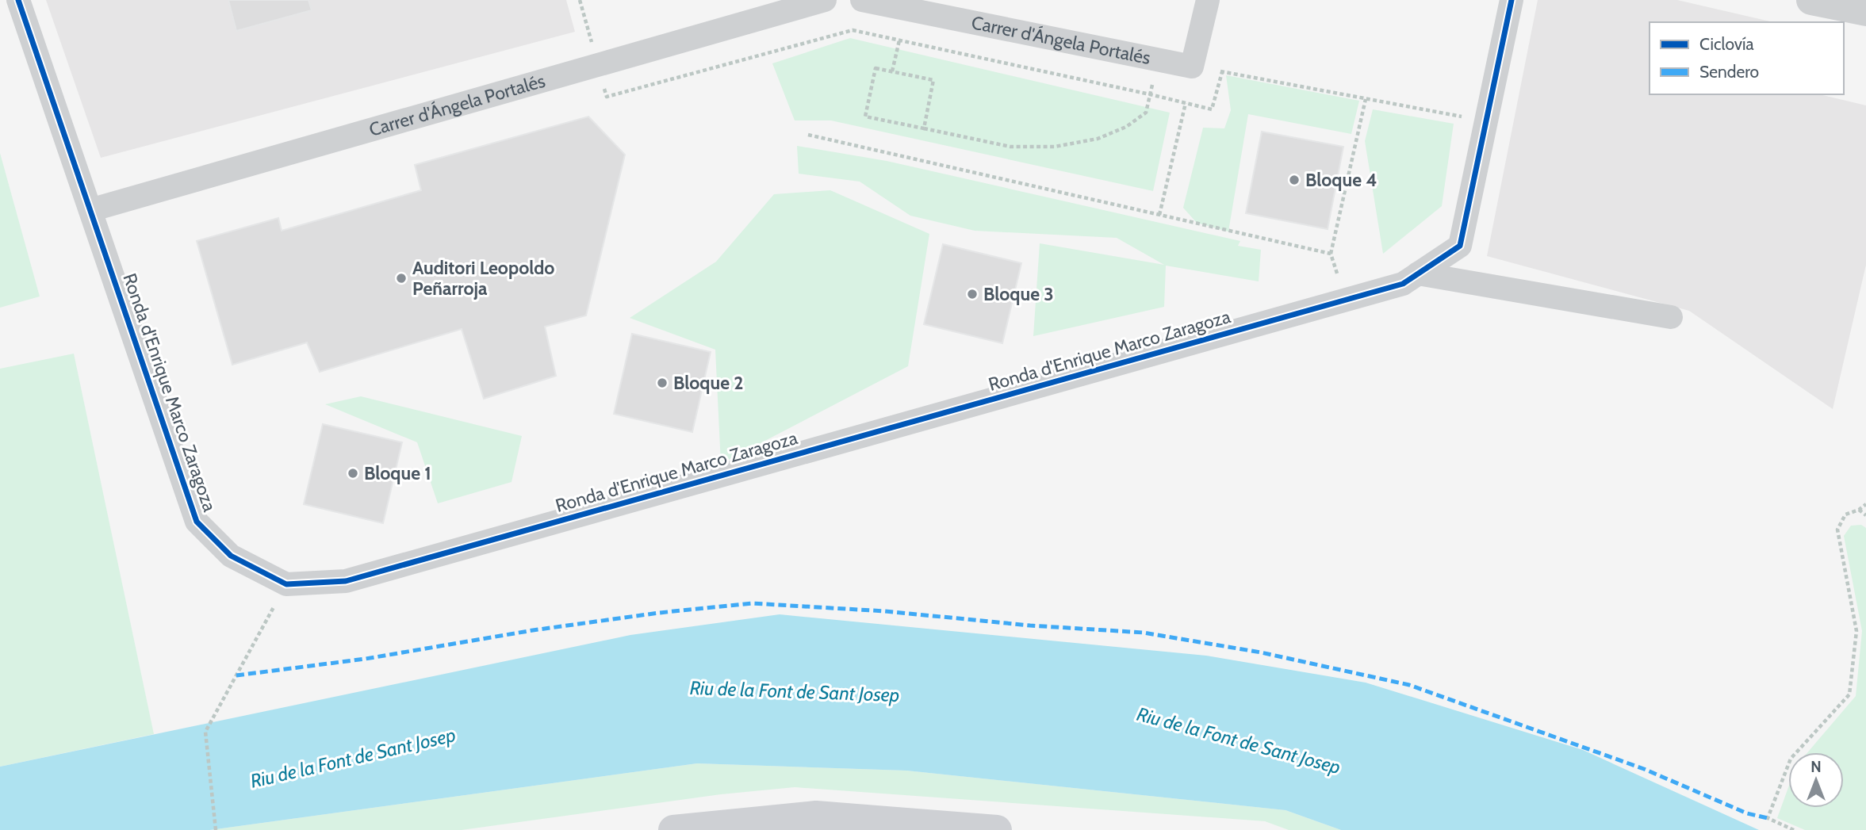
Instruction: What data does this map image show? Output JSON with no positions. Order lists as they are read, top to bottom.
{
  "streets": {
    "street": ["Carrer d'Ángela Portalés", "Ronda d'Enrique Marco Zaragoza"]
  },
  "crossings": [
    ["Carrer d'Ángela Portalés", "Ronda d'Enrique Marco Zaragoza"]
  ],
  "water": ["Riu de la Font de Sant Josep"],
  "places": [
    "Bloque 4",
    "Auditori Leopoldo Peñarroja",
    "Bloque 3",
    "Bloque 2",
    "Bloque 1"
  ],
  "legend": ["Ciclovía", "Sendero"],
  "north": "top"
}
